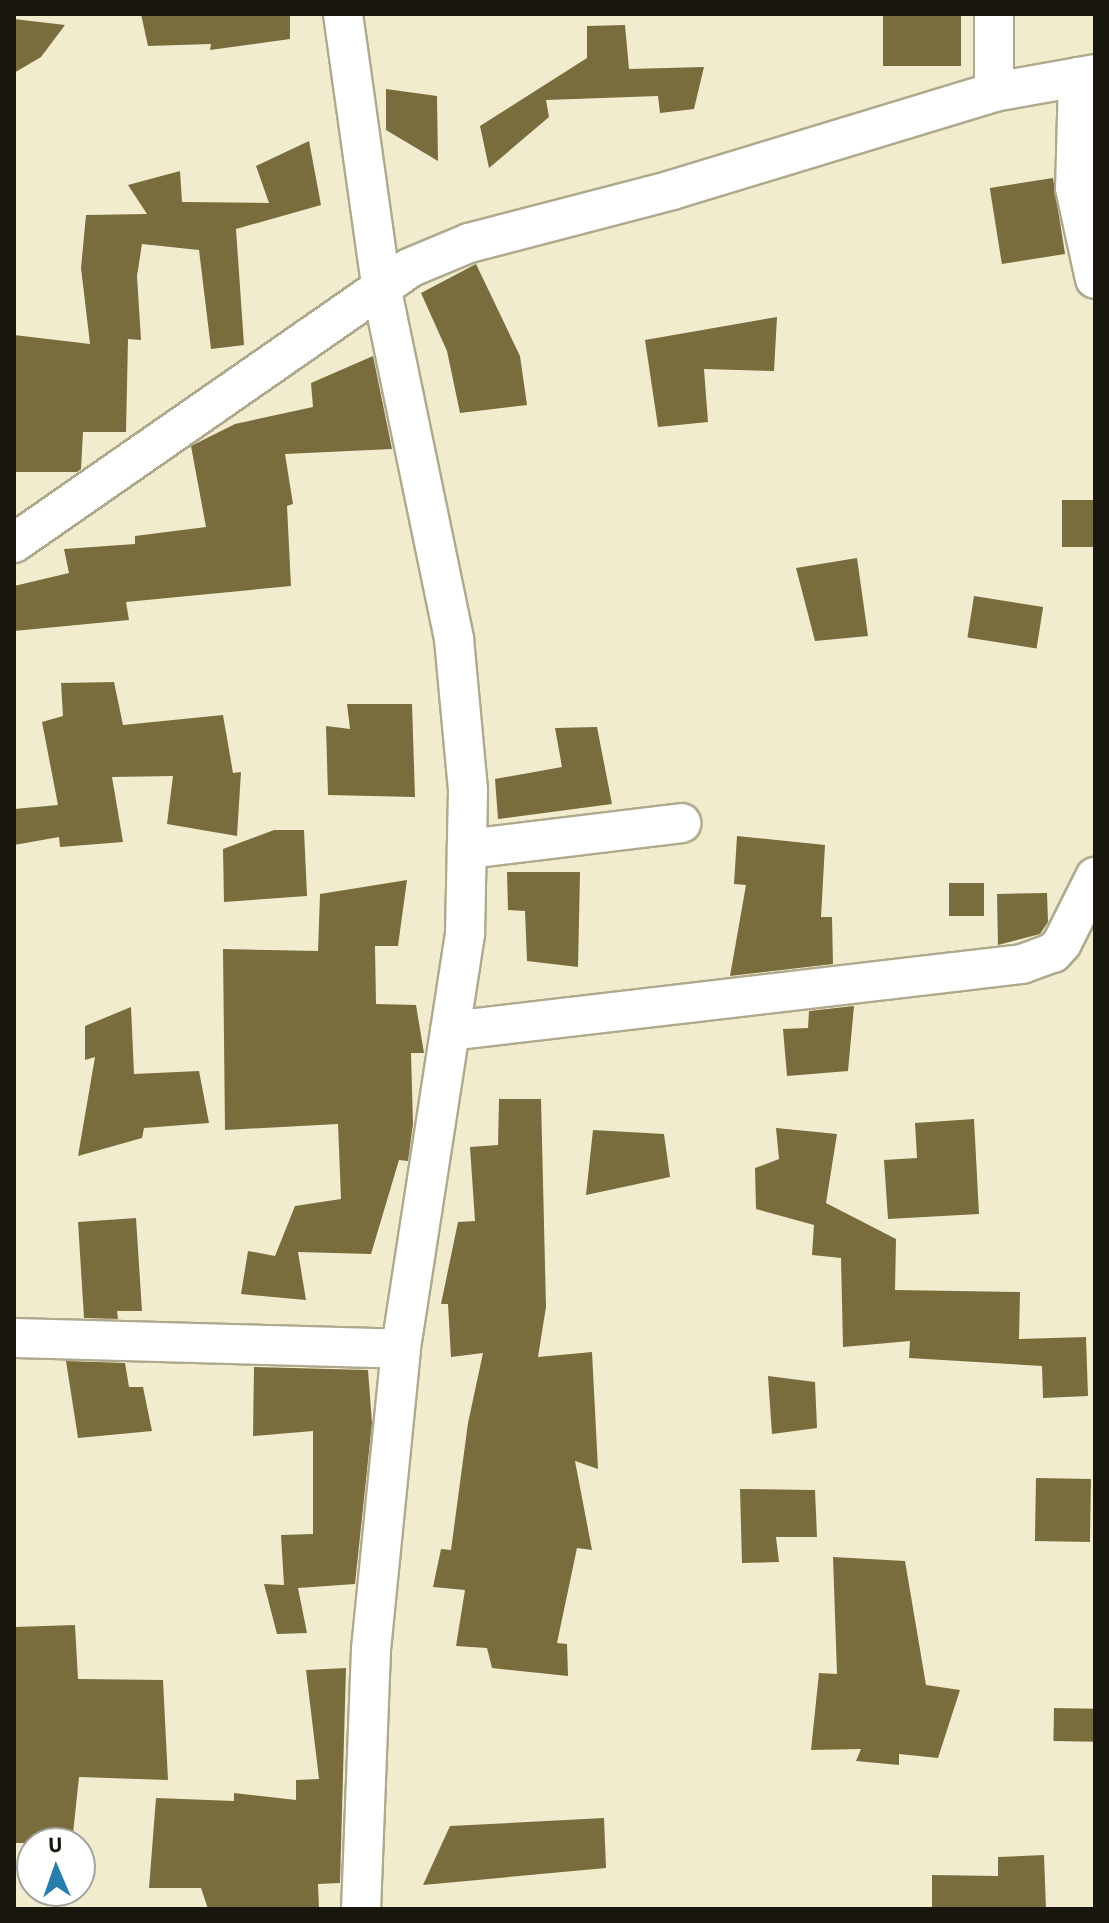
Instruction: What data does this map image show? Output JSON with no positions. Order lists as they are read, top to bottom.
{
  "north": "top"
}
